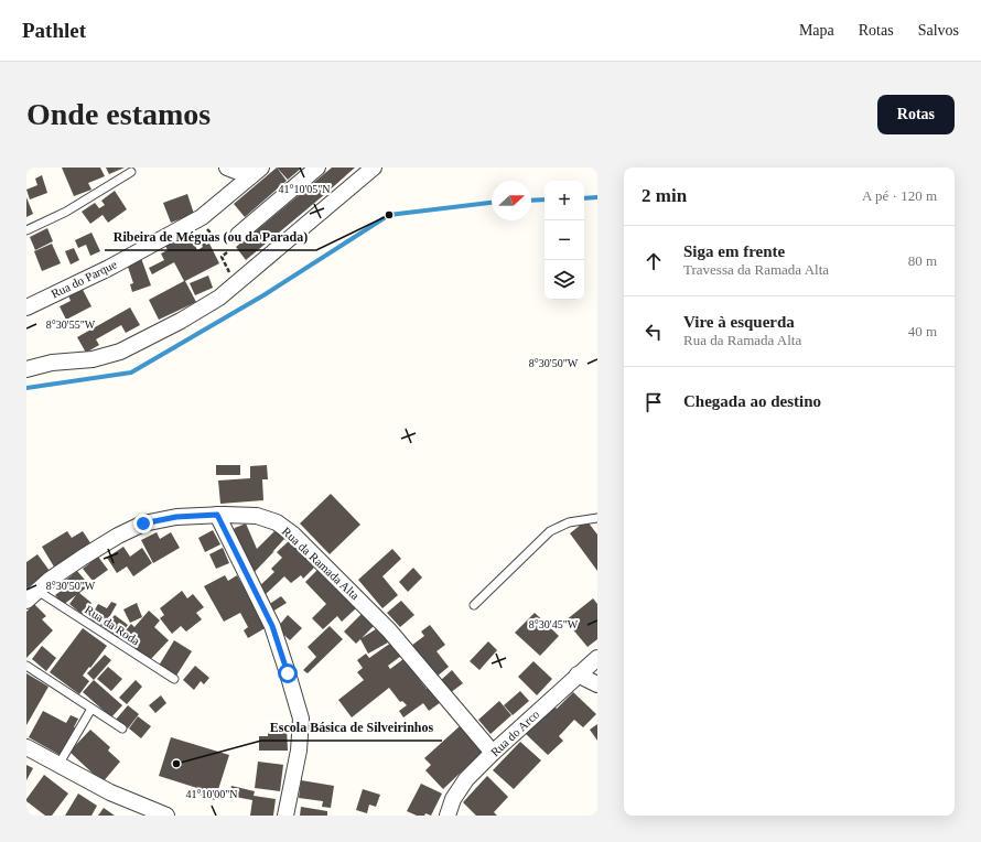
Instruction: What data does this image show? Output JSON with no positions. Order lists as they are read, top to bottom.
{
  "streets": {
    "street": ["Rua do Parque", "Rua da Ramada Alta", "Rua do Arco"],
    "lane": ["Rua da Roda"]
  },
  "crossings": [
    ["Rua da Ramada Alta", "Rua da Roda"],
    ["Rua da Ramada Alta", "Rua do Arco"]
  ],
  "places": ["Ribeira de Méguas (ou da Parada)", "Escola Básica de Silveirinhos"],
  "north": "right",
  "page": {
    "header": "Pathlet",
    "nav": ["Mapa", "Rotas", "Salvos"],
    "buttons": "Rotas",
    "title": "Onde estamos",
    "heading": ["2 min", "A pé · 120 m"],
    "map_buttons": ["+", "−"],
    "list": [
      ["Siga em frente", "Travessa da Ramada Alta", "80 m"],
      ["Vire à esquerda", "Rua da Ramada Alta", "40 m"],
      "Chegada ao destino"
    ]
  },
  "coordinates": [
    "41°10'05\"N",
    "8°30'55\"W",
    "8°30'50\"W",
    "8°30'45\"W",
    "41°10'00\"N"
  ]
}
